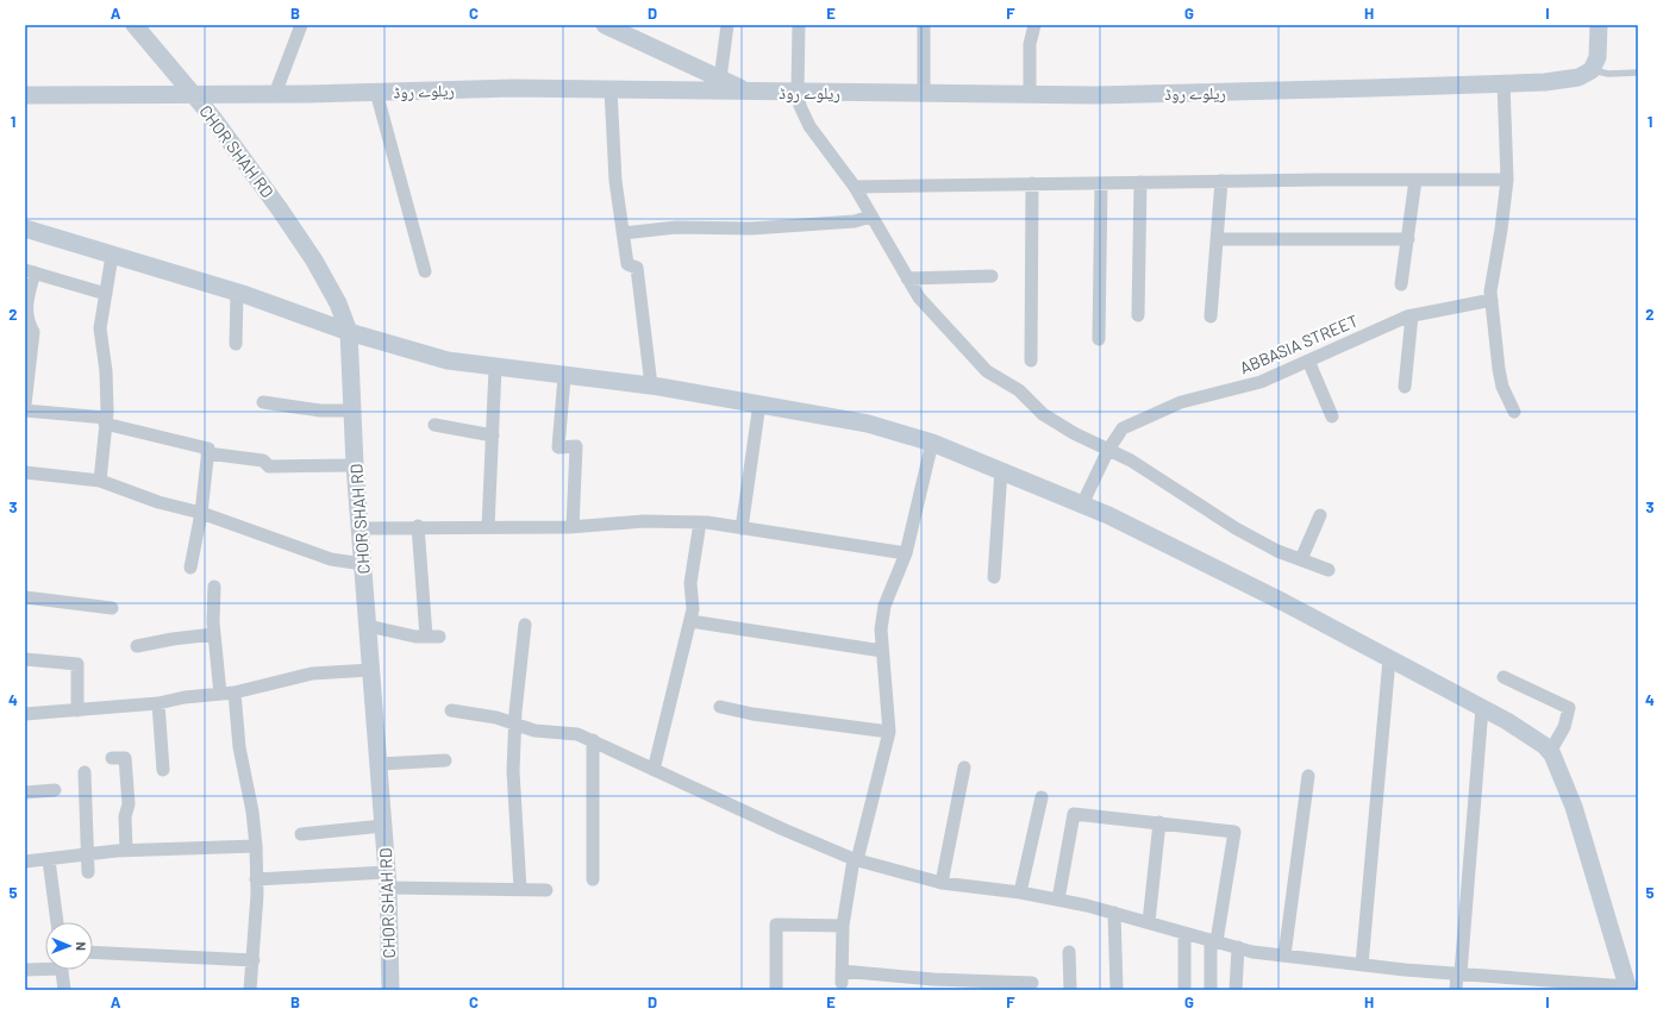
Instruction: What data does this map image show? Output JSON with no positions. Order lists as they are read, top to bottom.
{
  "streets": {
    "street": ["ریلوے روڈ", "CHOR SHAH RD", "ABBASIA STREET"]
  },
  "crossings": [
    ["ریلوے روڈ", "CHOR SHAH RD"]
  ],
  "north": "right",
  "grid": {
    "columns": [
      "A",
      "B",
      "C",
      "D",
      "E",
      "F",
      "G",
      "H",
      "I"
    ],
    "rows": [
      "1",
      "2",
      "3",
      "4",
      "5"
    ]
  }
}
